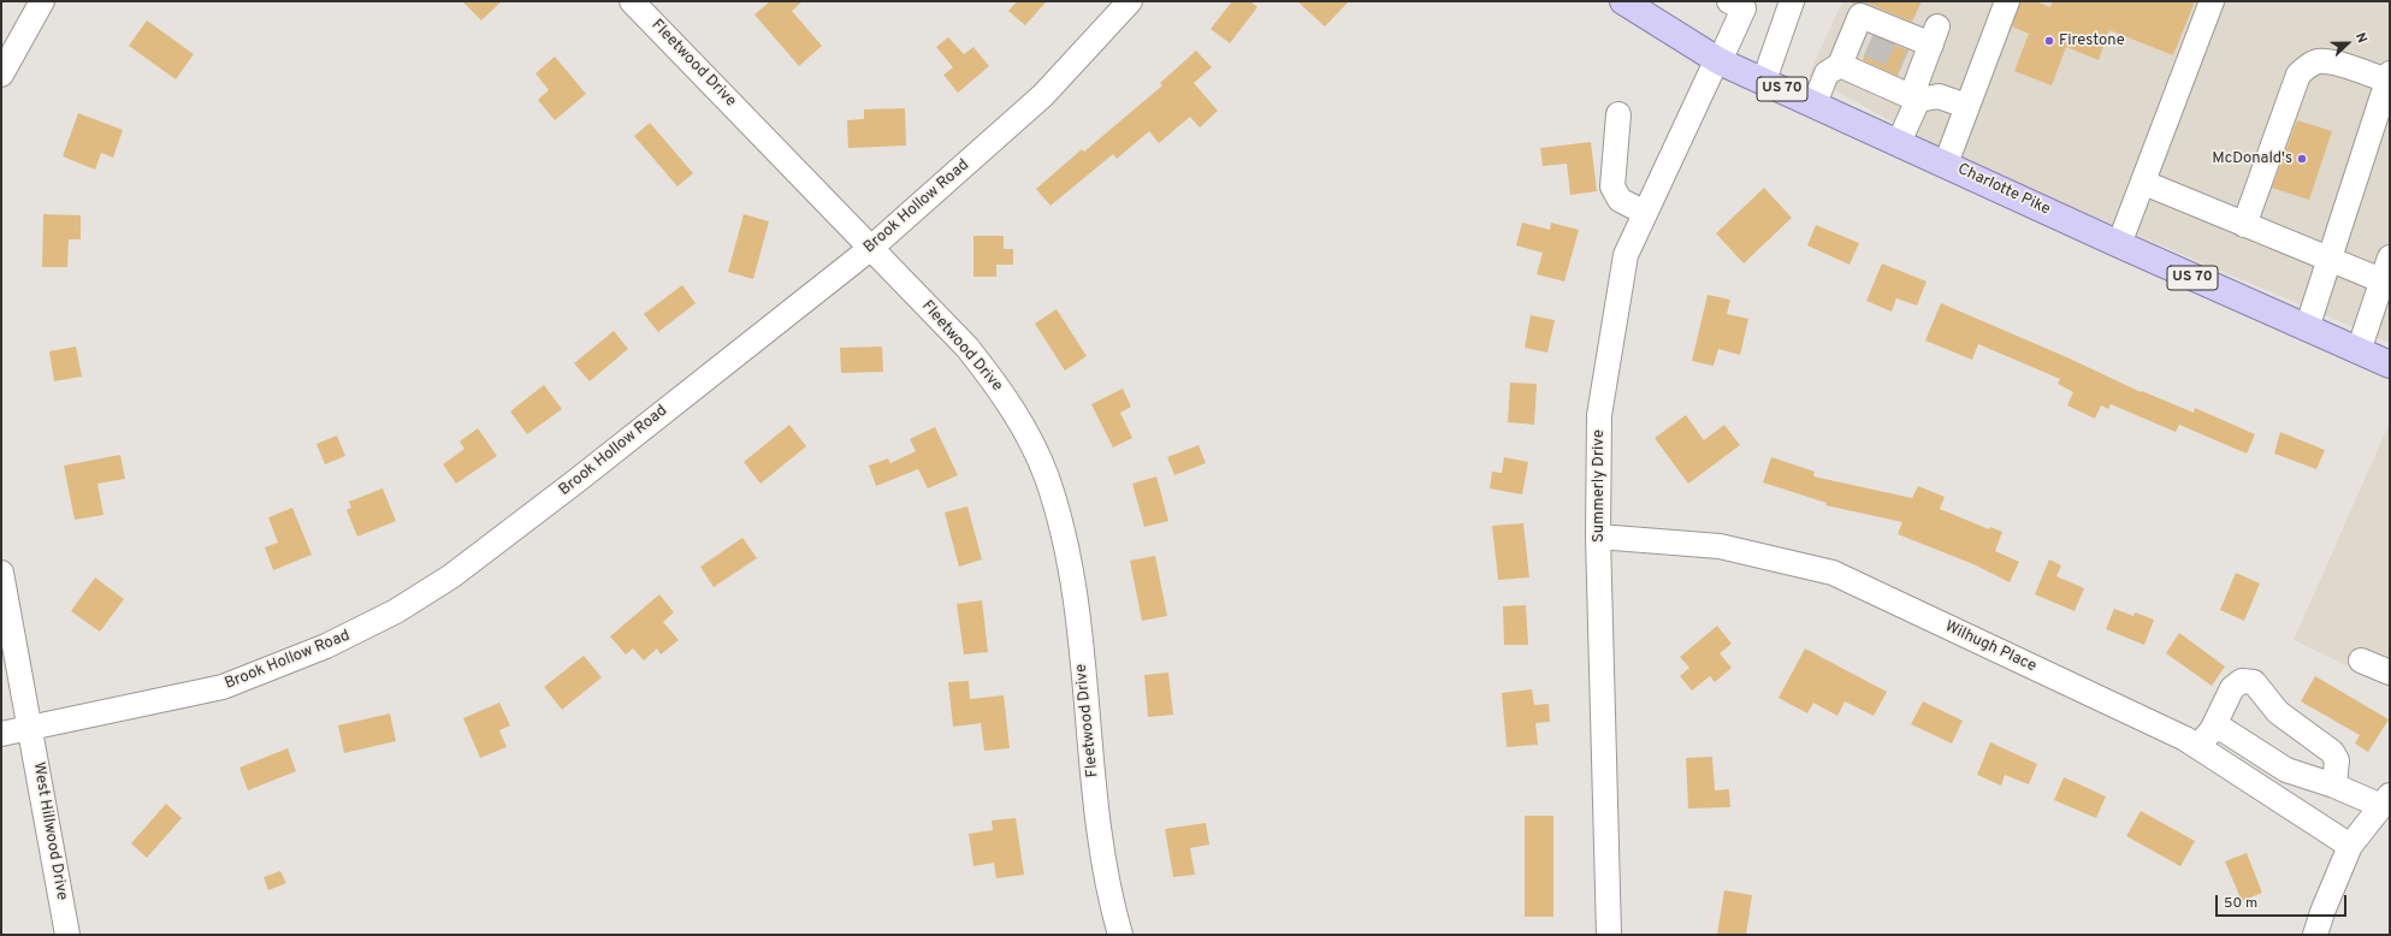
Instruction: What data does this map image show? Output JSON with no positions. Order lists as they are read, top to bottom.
{
  "streets": {
    "main road": ["US 70", "Charlotte Pike"],
    "street": [
      "Fleetwood Drive",
      "Brook Hollow Road",
      "Summerly Drive",
      "Wilhugh Place",
      "West Hillwood Drive"
    ]
  },
  "crossings": [
    ["Fleetwood Drive", "Brook Hollow Road"],
    ["Charlotte Pike", "Summerly Drive"],
    ["Brook Hollow Road", "West Hillwood Drive"],
    ["Summerly Drive", "Wilhugh Place"]
  ],
  "places": ["Firestone", "McDonald's"],
  "scale_bar": "50 m",
  "north": "right"
}
